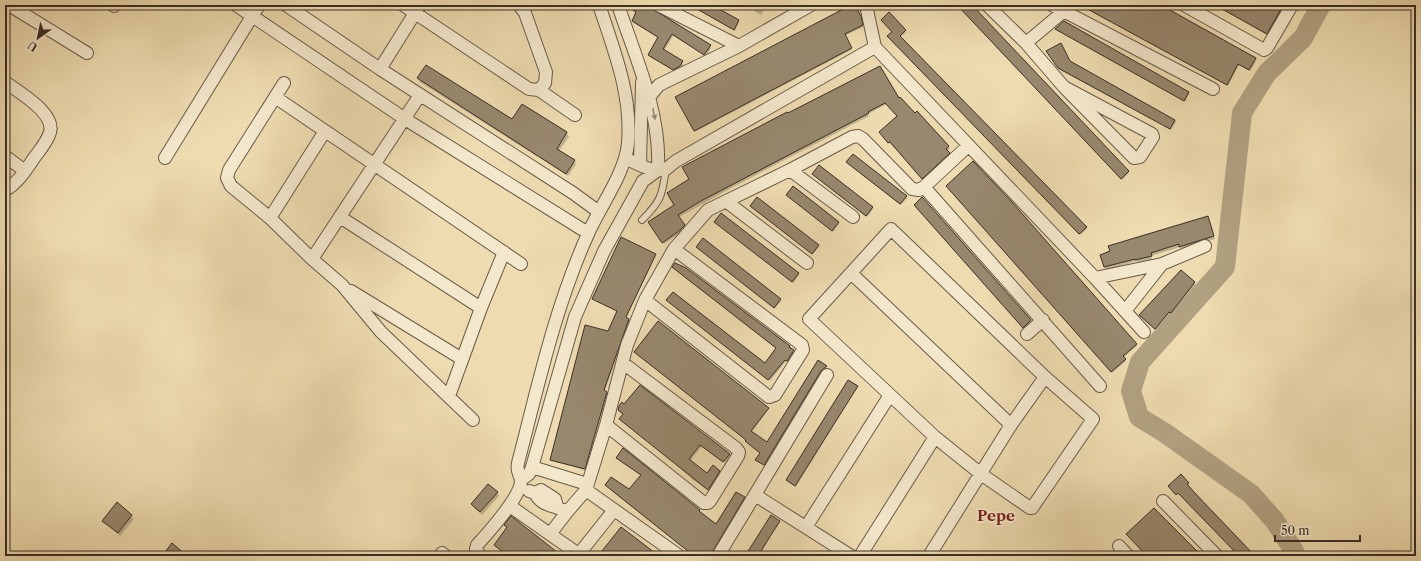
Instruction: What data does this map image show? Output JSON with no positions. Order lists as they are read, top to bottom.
{
  "districts": ["Pepe"],
  "scale_bar": "50 m",
  "north": "bottom left"
}
